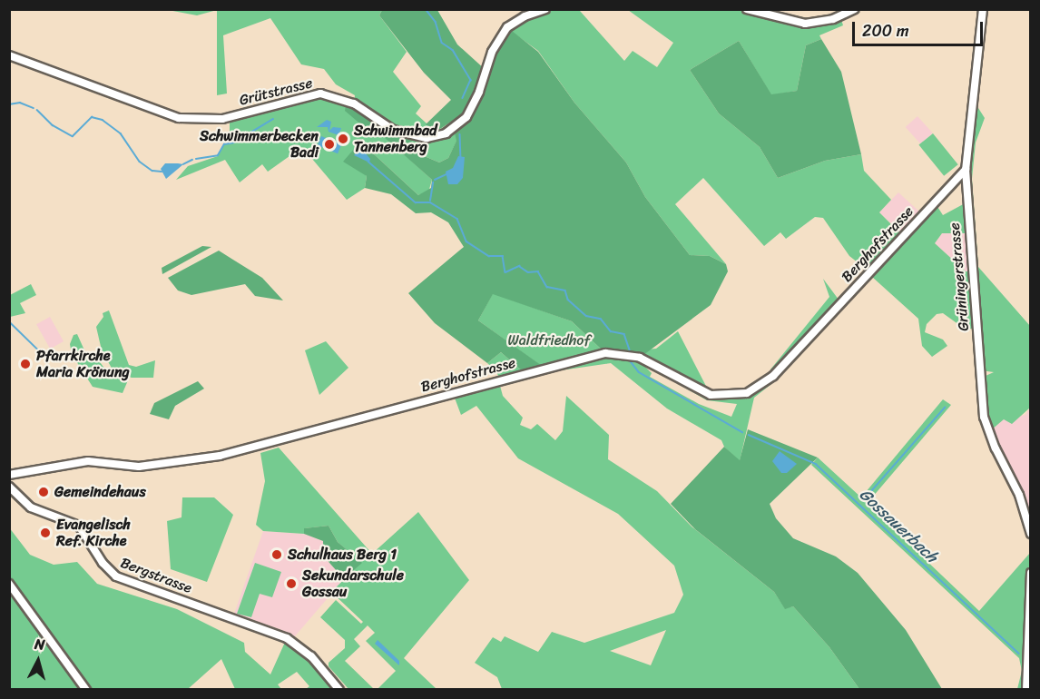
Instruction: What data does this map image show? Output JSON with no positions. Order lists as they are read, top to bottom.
{
  "streets": {
    "street": [
      "Grütstrasse",
      "Berghofstrasse",
      "Grüningerstrasse",
      "Bergstrasse"
    ]
  },
  "crossings": [
    ["Berghofstrasse", "Grüningerstrasse"]
  ],
  "water": ["Gossauerbach"],
  "parks": ["Waldfriedhof"],
  "places": [
    "Schwimmbad Tannenberg",
    "Schwimmerbecken Badi",
    "Pfarrkirche Maria Krönung",
    "Gemeindehaus",
    "Evangelisch Ref. Kirche",
    "Schulhaus Berg 1",
    "Sekundarschule Gossau"
  ],
  "scale_bar": "200 m",
  "north": "top"
}
